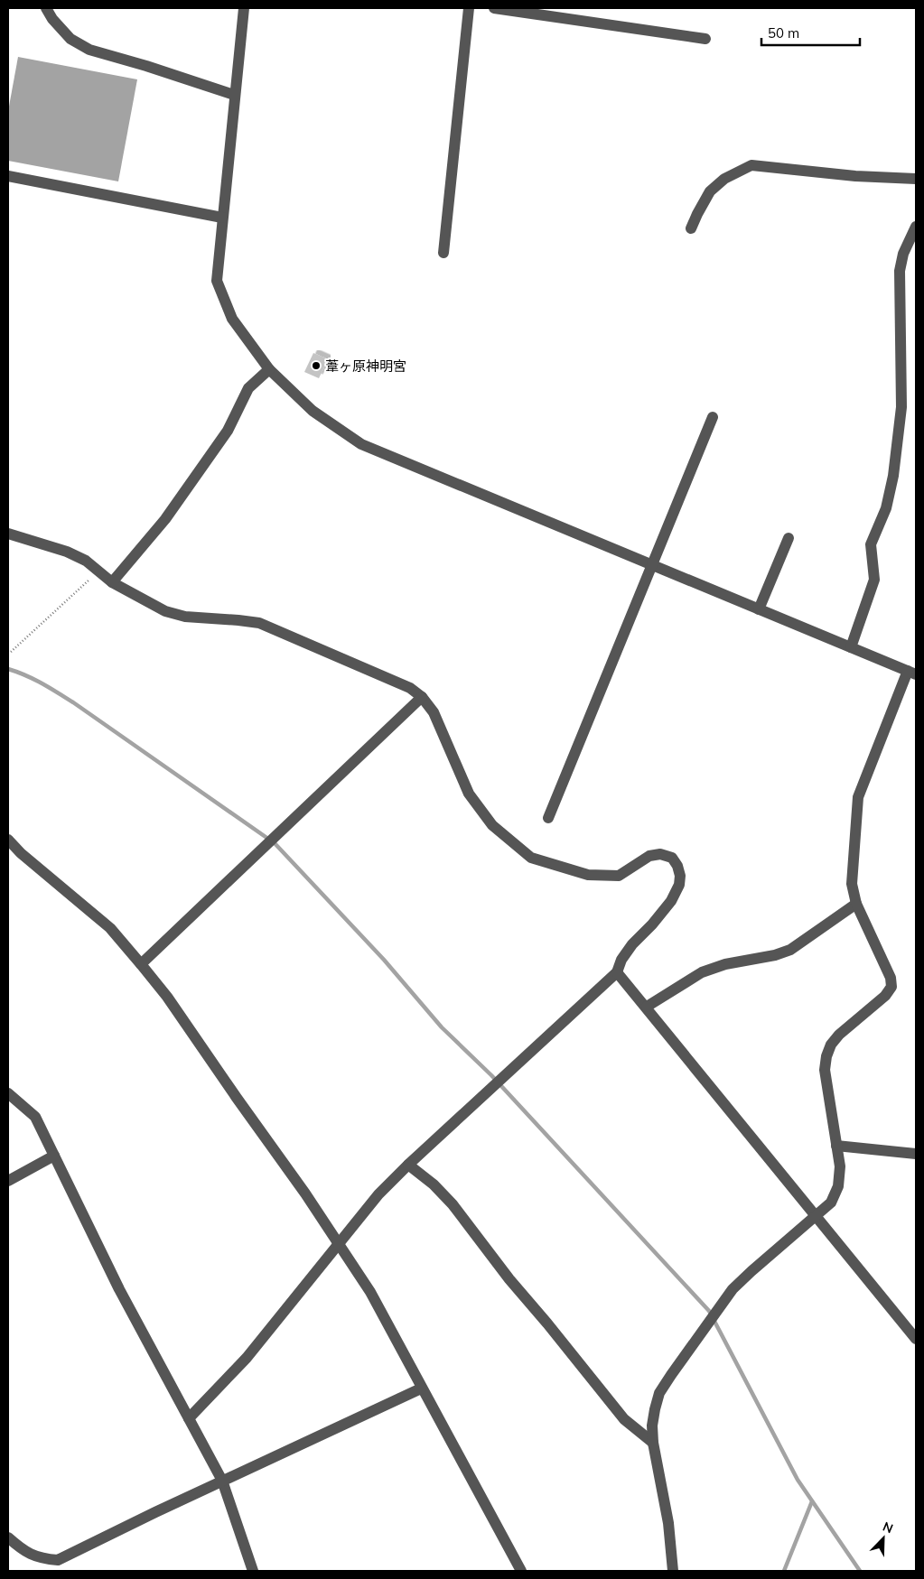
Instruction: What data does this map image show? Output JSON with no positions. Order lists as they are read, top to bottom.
{
  "places": ["葦ヶ原神明宮"],
  "scale_bar": "50 m",
  "north": "top right"
}
